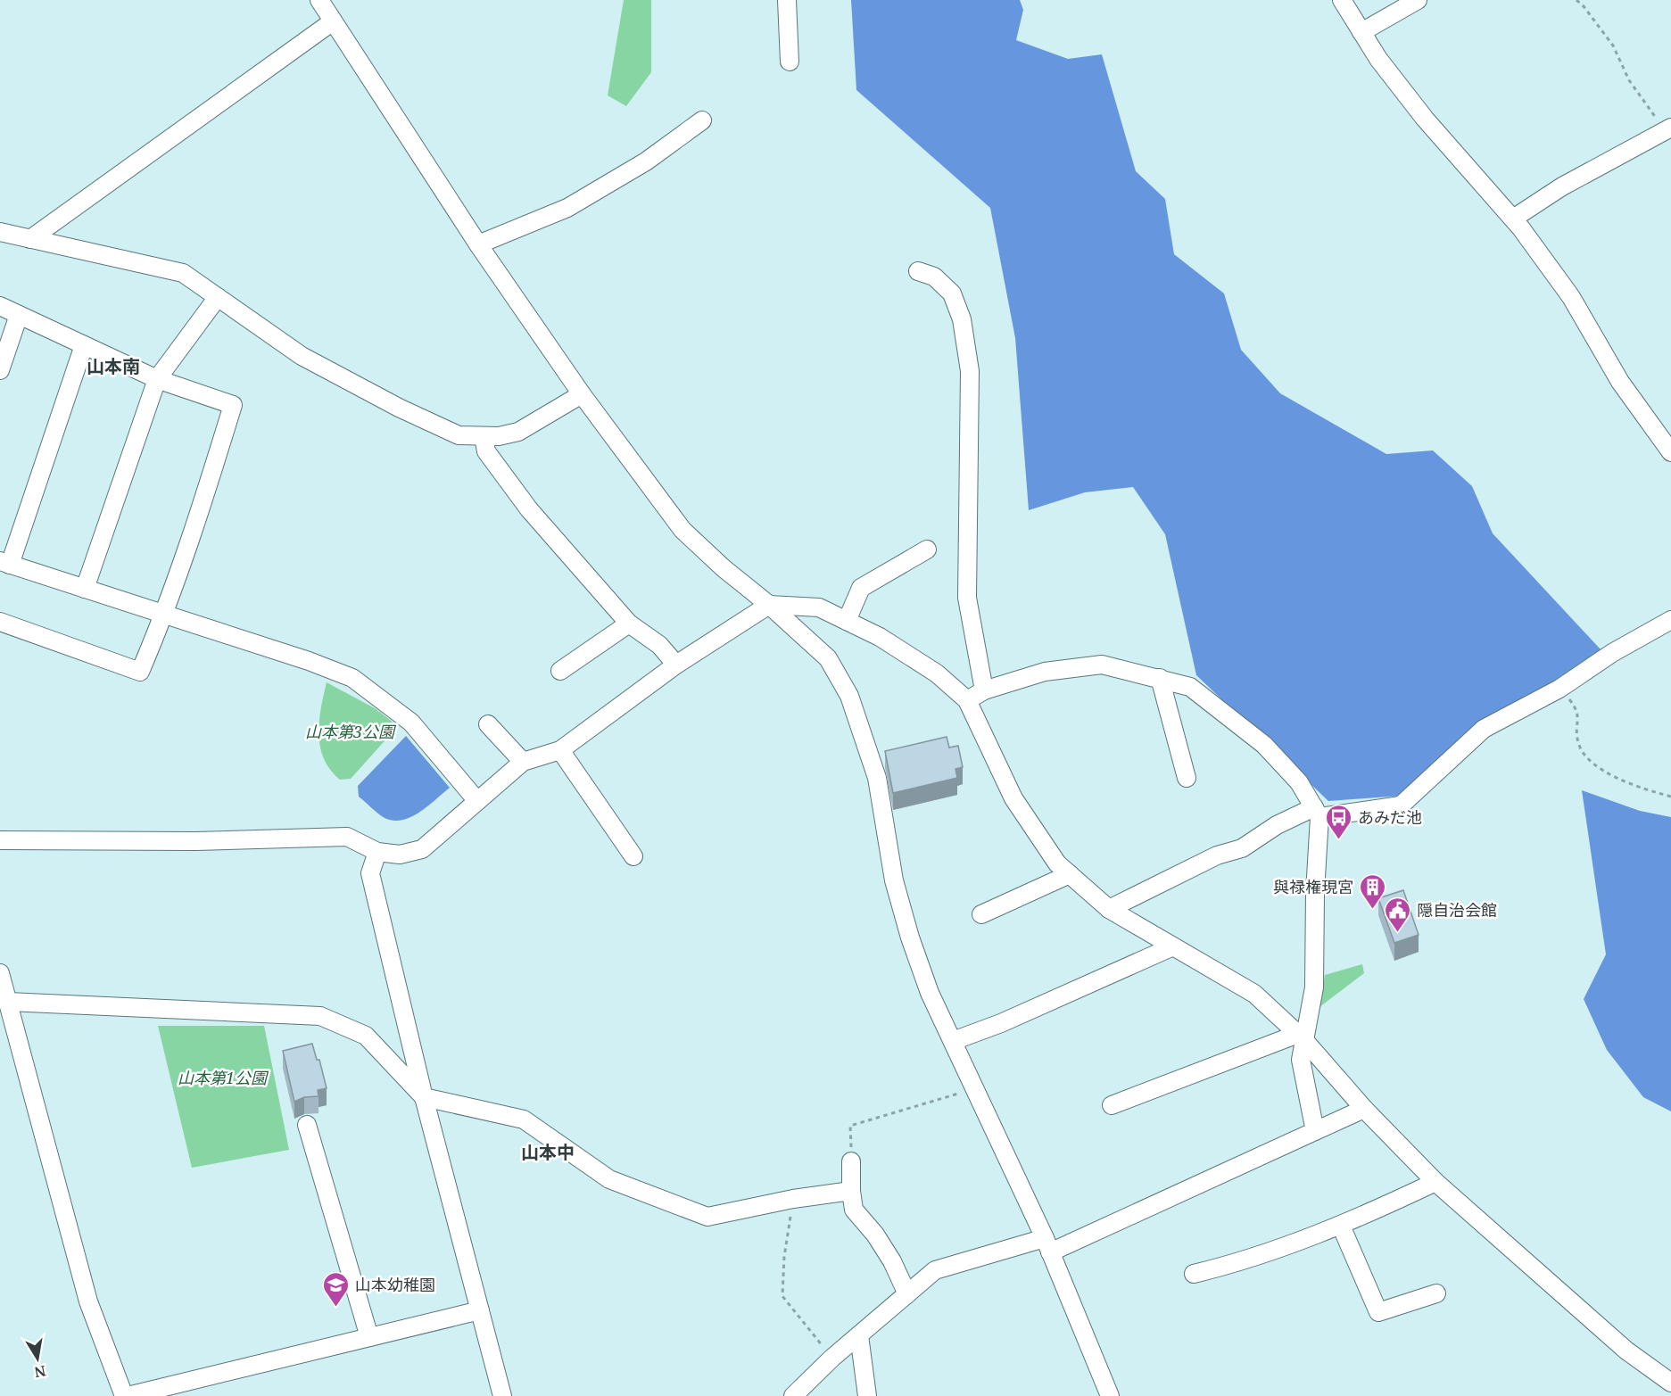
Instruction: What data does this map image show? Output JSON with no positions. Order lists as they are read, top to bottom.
{
  "districts": ["山本南", "山本中"],
  "parks": ["山本第3公園", "山本第1公園"],
  "places": {
    "bus stop": ["あみだ池"],
    "building": ["與禄権現宮"],
    "public building": ["隠自治会館"],
    "school or university": ["山本幼稚園"]
  },
  "north": "bottom"
}
